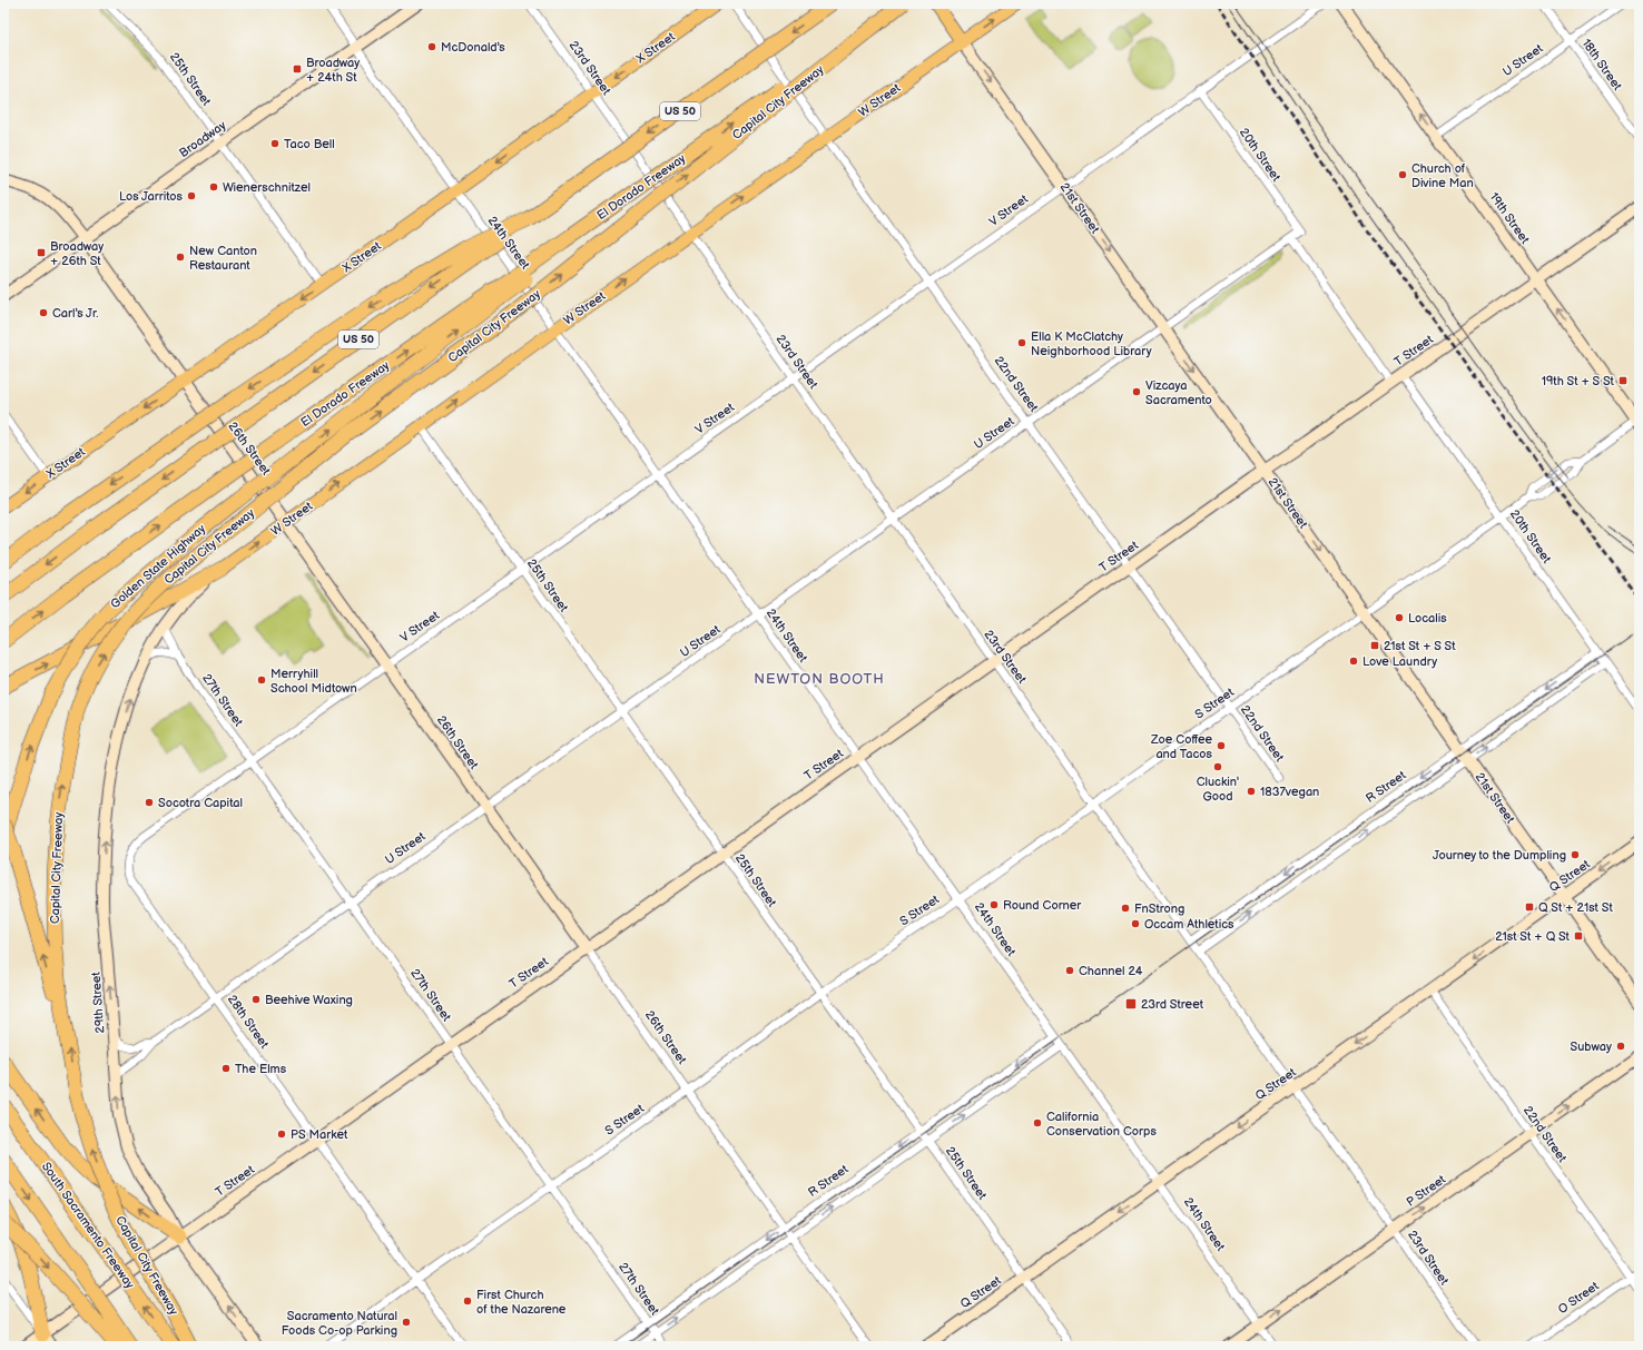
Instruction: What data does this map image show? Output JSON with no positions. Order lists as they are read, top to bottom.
{
  "streets": {
    "highway": [
      "Capital City Freeway",
      "US 50",
      "El Dorado Freeway",
      "Golden State Highway",
      "South Sacramento Freeway"
    ],
    "main road": [
      "X Street",
      "W Street",
      "Broadway",
      "21st Street",
      "19th Street",
      "T Street",
      "26th Street",
      "Q Street",
      "29th Street",
      "P Street"
    ],
    "street": [
      "U Street",
      "18th Street",
      "23rd Street",
      "25th Street",
      "20th Street",
      "V Street",
      "24th Street",
      "22nd Street",
      "27th Street",
      "S Street",
      "R Street",
      "28th Street",
      "O Street"
    ]
  },
  "crossings": [
    ["X Street", "23rd Street"],
    ["X Street", "25th Street"],
    ["X Street", "24th Street"],
    ["X Street", "26th Street"],
    ["U Street", "18th Street"],
    ["U Street", "23rd Street"],
    ["U Street", "25th Street"],
    ["U Street", "20th Street"],
    ["U Street", "21st Street"],
    ["U Street", "19th Street"],
    ["U Street", "24th Street"],
    ["U Street", "22nd Street"],
    ["U Street", "26th Street"],
    ["U Street", "27th Street"],
    ["U Street", "29th Street"],
    ["U Street", "28th Street"],
    ["23rd Street", "W Street"],
    ["23rd Street", "V Street"],
    ["23rd Street", "T Street"],
    ["23rd Street", "S Street"],
    ["23rd Street", "R Street"],
    ["23rd Street", "Q Street"],
    ["23rd Street", "P Street"],
    ["25th Street", "W Street"],
    ["25th Street", "Broadway"],
    ["25th Street", "V Street"],
    ["25th Street", "T Street"],
    ["25th Street", "S Street"],
    ["25th Street", "R Street"],
    ["25th Street", "Q Street"],
    ["W Street", "21st Street"],
    ["W Street", "24th Street"],
    ["W Street", "22nd Street"],
    ["W Street", "26th Street"],
    ["W Street", "27th Street"],
    ["W Street", "29th Street"],
    ["Capital City Freeway", "El Dorado Freeway"],
    ["Broadway", "24th Street"],
    ["Broadway", "26th Street"],
    ["20th Street", "V Street"],
    ["20th Street", "T Street"],
    ["20th Street", "S Street"],
    ["20th Street", "R Street"],
    ["El Dorado Freeway", "Golden State Highway"],
    ["21st Street", "V Street"],
    ["21st Street", "T Street"],
    ["21st Street", "S Street"],
    ["21st Street", "R Street"],
    ["21st Street", "Q Street"],
    ["V Street", "24th Street"],
    ["V Street", "22nd Street"],
    ["V Street", "26th Street"],
    ["V Street", "27th Street"],
    ["V Street", "28th Street"],
    ["19th Street", "T Street"],
    ["19th Street", "S Street"],
    ["24th Street", "T Street"],
    ["24th Street", "S Street"],
    ["24th Street", "R Street"],
    ["24th Street", "Q Street"],
    ["24th Street", "P Street"],
    ["T Street", "22nd Street"],
    ["T Street", "26th Street"],
    ["T Street", "27th Street"],
    ["T Street", "29th Street"],
    ["T Street", "28th Street"],
    ["22nd Street", "S Street"],
    ["22nd Street", "Q Street"],
    ["22nd Street", "P Street"],
    ["22nd Street", "O Street"],
    ["26th Street", "S Street"],
    ["26th Street", "R Street"],
    ["27th Street", "S Street"],
    ["27th Street", "R Street"],
    ["27th Street", "29th Street"],
    ["S Street", "28th Street"]
  ],
  "one_way": [
    "X Street",
    "W Street",
    "21st Street",
    "19th Street",
    "Q Street",
    "29th Street",
    "P Street"
  ],
  "districts": ["NEWTON BOOTH"],
  "places": {
    "other": [
      "McDonald's",
      "Taco Bell",
      "Church of Divine Man",
      "Wienerschnitzel",
      "Los Jarritos",
      "New Canton Restaurant",
      "Carl's Jr.",
      "Ella K McClatchy Neighborhood Library",
      "Vizcaya Sacramento",
      "Localis",
      "Love Laundry",
      "Merryhill School Midtown",
      "Zoe Coffee and Tacos",
      "Cluckin' Good",
      "1837vegan",
      "Socotra Capital",
      "Journey to the Dumpling",
      "Round Corner",
      "FnStrong",
      "Occam Athletics",
      "Channel 24",
      "Beehive Waxing",
      "Subway",
      "The Elms",
      "California Conservation Corps",
      "PS Market",
      "First Church of the Nazarene",
      "Sacramento Natural Foods Co-op Parking"
    ],
    "transit": [
      "Broadway + 24th St",
      "Broadway + 26th St",
      "19th St + S St",
      "21st St + S St",
      "Q St + 21st St",
      "21st St + Q St",
      "23rd Street"
    ]
  }
}
